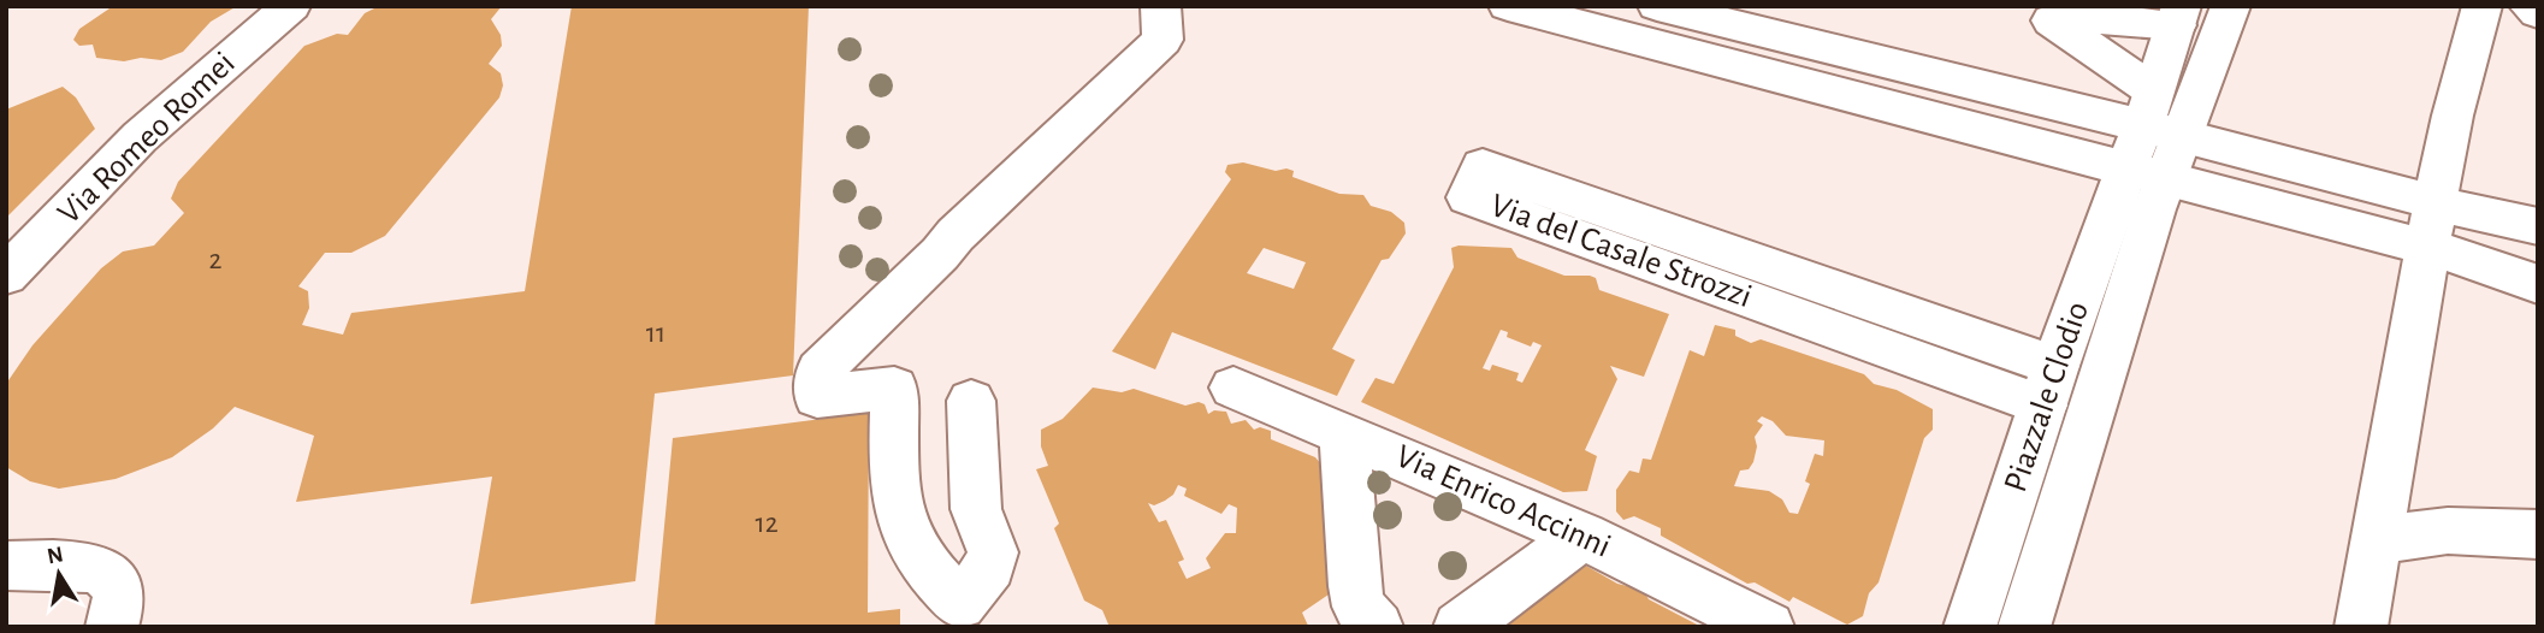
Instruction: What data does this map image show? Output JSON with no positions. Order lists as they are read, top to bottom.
{
  "streets": {
    "main road": [
      "Via Romeo Romei",
      "Via del Casale Strozzi",
      "Piazzale Clodio",
      "Via Enrico Accinni"
    ]
  },
  "crossings": [
    ["Via del Casale Strozzi", "Piazzale Clodio"]
  ],
  "house_numbers": ["2", "11", "12"],
  "north": "top"
}
